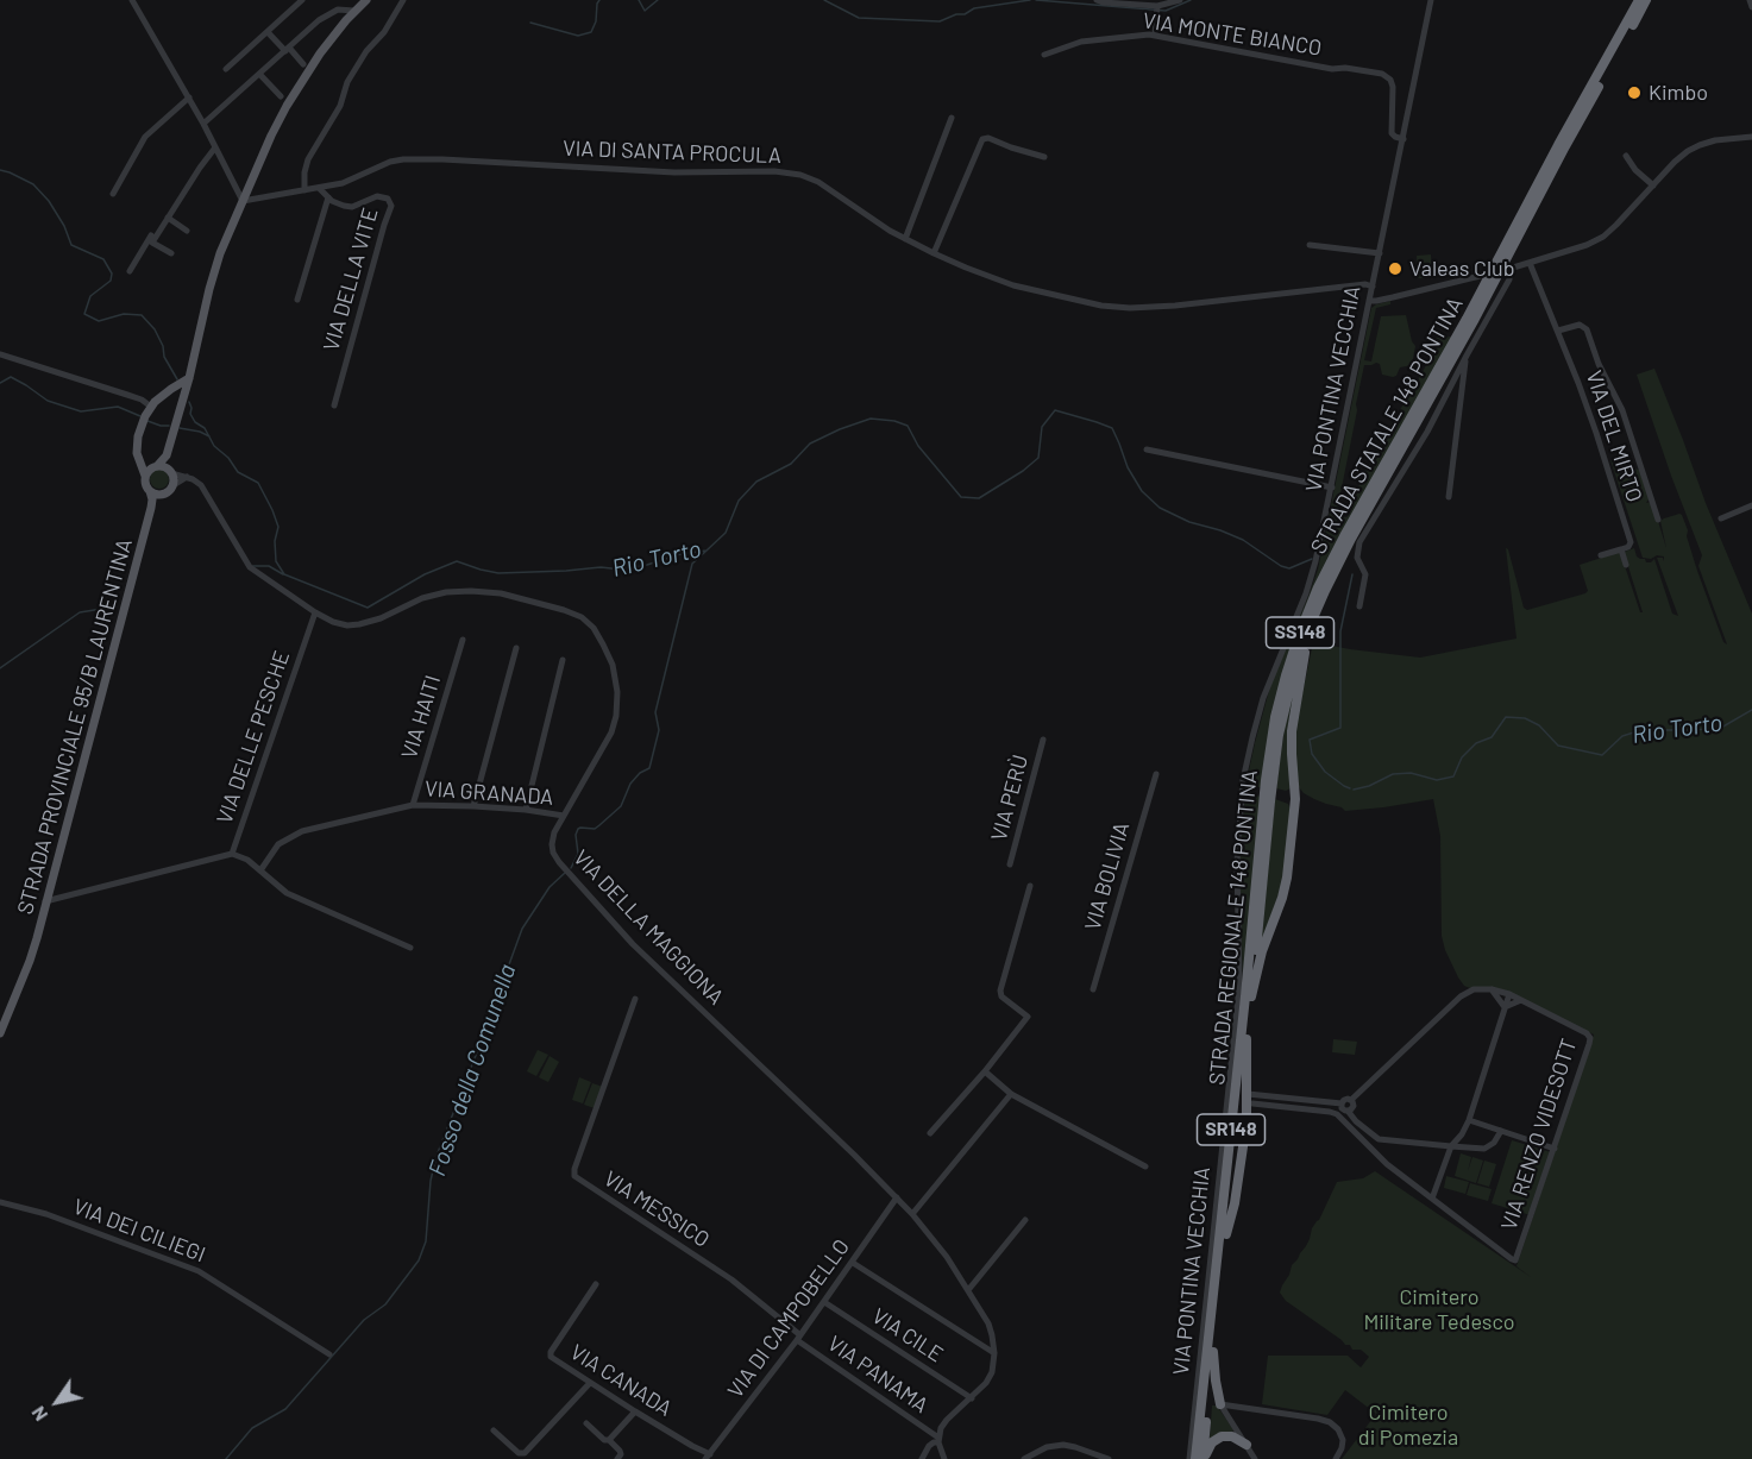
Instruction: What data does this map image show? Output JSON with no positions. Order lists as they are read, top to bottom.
{
  "streets": {
    "highway": [
      "STRADA STATALE 148 PONTINA",
      "SS148",
      "STRADA REGIONALE 148 PONTINA",
      "SR148"
    ],
    "main road": ["STRADA PROVINCIALE 95/B LAURENTINA"],
    "street": [
      "VIA MONTE BIANCO",
      "VIA DI SANTA PROCULA",
      "VIA DELLA VITE",
      "VIA PONTINA VECCHIA",
      "VIA DEL MIRTO",
      "VIA HAITI",
      "VIA DELLE PESCHE",
      "VIA GRANADA",
      "VIA PERÙ",
      "VIA BOLIVIA",
      "VIA DELLA MAGGIONA",
      "VIA RENZO VIDESOTT",
      "VIA MESSICO",
      "VIA DEI CILIEGI",
      "VIA DI CAMPOBELLO",
      "VIA CILE",
      "VIA PANAMA",
      "VIA CANADA"
    ]
  },
  "crossings": [
    ["VIA MONTE BIANCO", "VIA PONTINA VECCHIA"],
    ["VIA DI SANTA PROCULA", "VIA DELLA VITE"],
    ["VIA DI SANTA PROCULA", "VIA PONTINA VECCHIA"],
    ["VIA PONTINA VECCHIA", "STRADA REGIONALE 148 PONTINA"],
    ["STRADA STATALE 148 PONTINA", "STRADA REGIONALE 148 PONTINA"],
    ["VIA HAITI", "VIA GRANADA"],
    ["STRADA PROVINCIALE 95/B LAURENTINA", "VIA DELLE PESCHE"],
    ["VIA DELLE PESCHE", "VIA DELLA MAGGIONA"],
    ["VIA GRANADA", "VIA DELLA MAGGIONA"],
    ["VIA DELLA MAGGIONA", "VIA DI CAMPOBELLO"],
    ["VIA MESSICO", "VIA DI CAMPOBELLO"],
    ["VIA MESSICO", "VIA PANAMA"],
    ["VIA DI CAMPOBELLO", "VIA CILE"],
    ["VIA DI CAMPOBELLO", "VIA PANAMA"],
    ["VIA DI CAMPOBELLO", "VIA CANADA"]
  ],
  "water": ["Rio Torto", "Fosso della Comunella"],
  "parks": ["Cimitero Militare Tedesco", "Cimitero di Pomezia"],
  "places": ["Kimbo", "Valeas Club"],
  "north": "bottom left"
}
